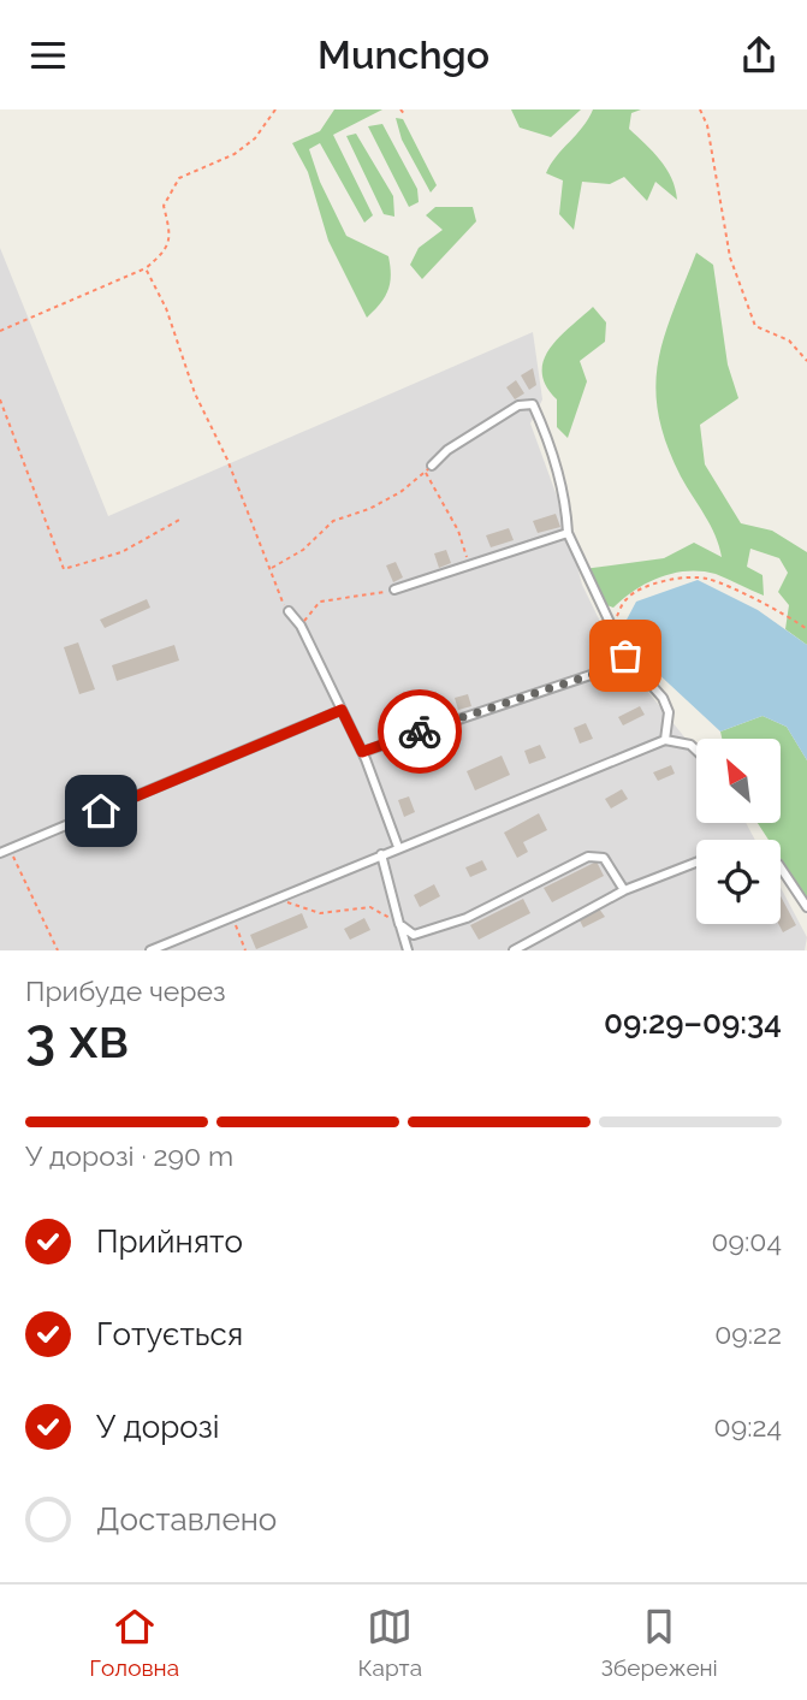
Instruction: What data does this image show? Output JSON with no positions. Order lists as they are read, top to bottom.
{
  "north": "top left",
  "page": {
    "header": "Munchgo",
    "heading": ["3 хв", "Прибуде через", "09:29–09:34"],
    "bar": "У дорозі · 290 m",
    "list": [
      ["Прийнято", "09:04"],
      ["Готується", "09:22"],
      ["У дорозі", "09:24"],
      "Доставлено"
    ],
    "tabs": ["Головна", "Карта", "Збережені"]
  }
}
